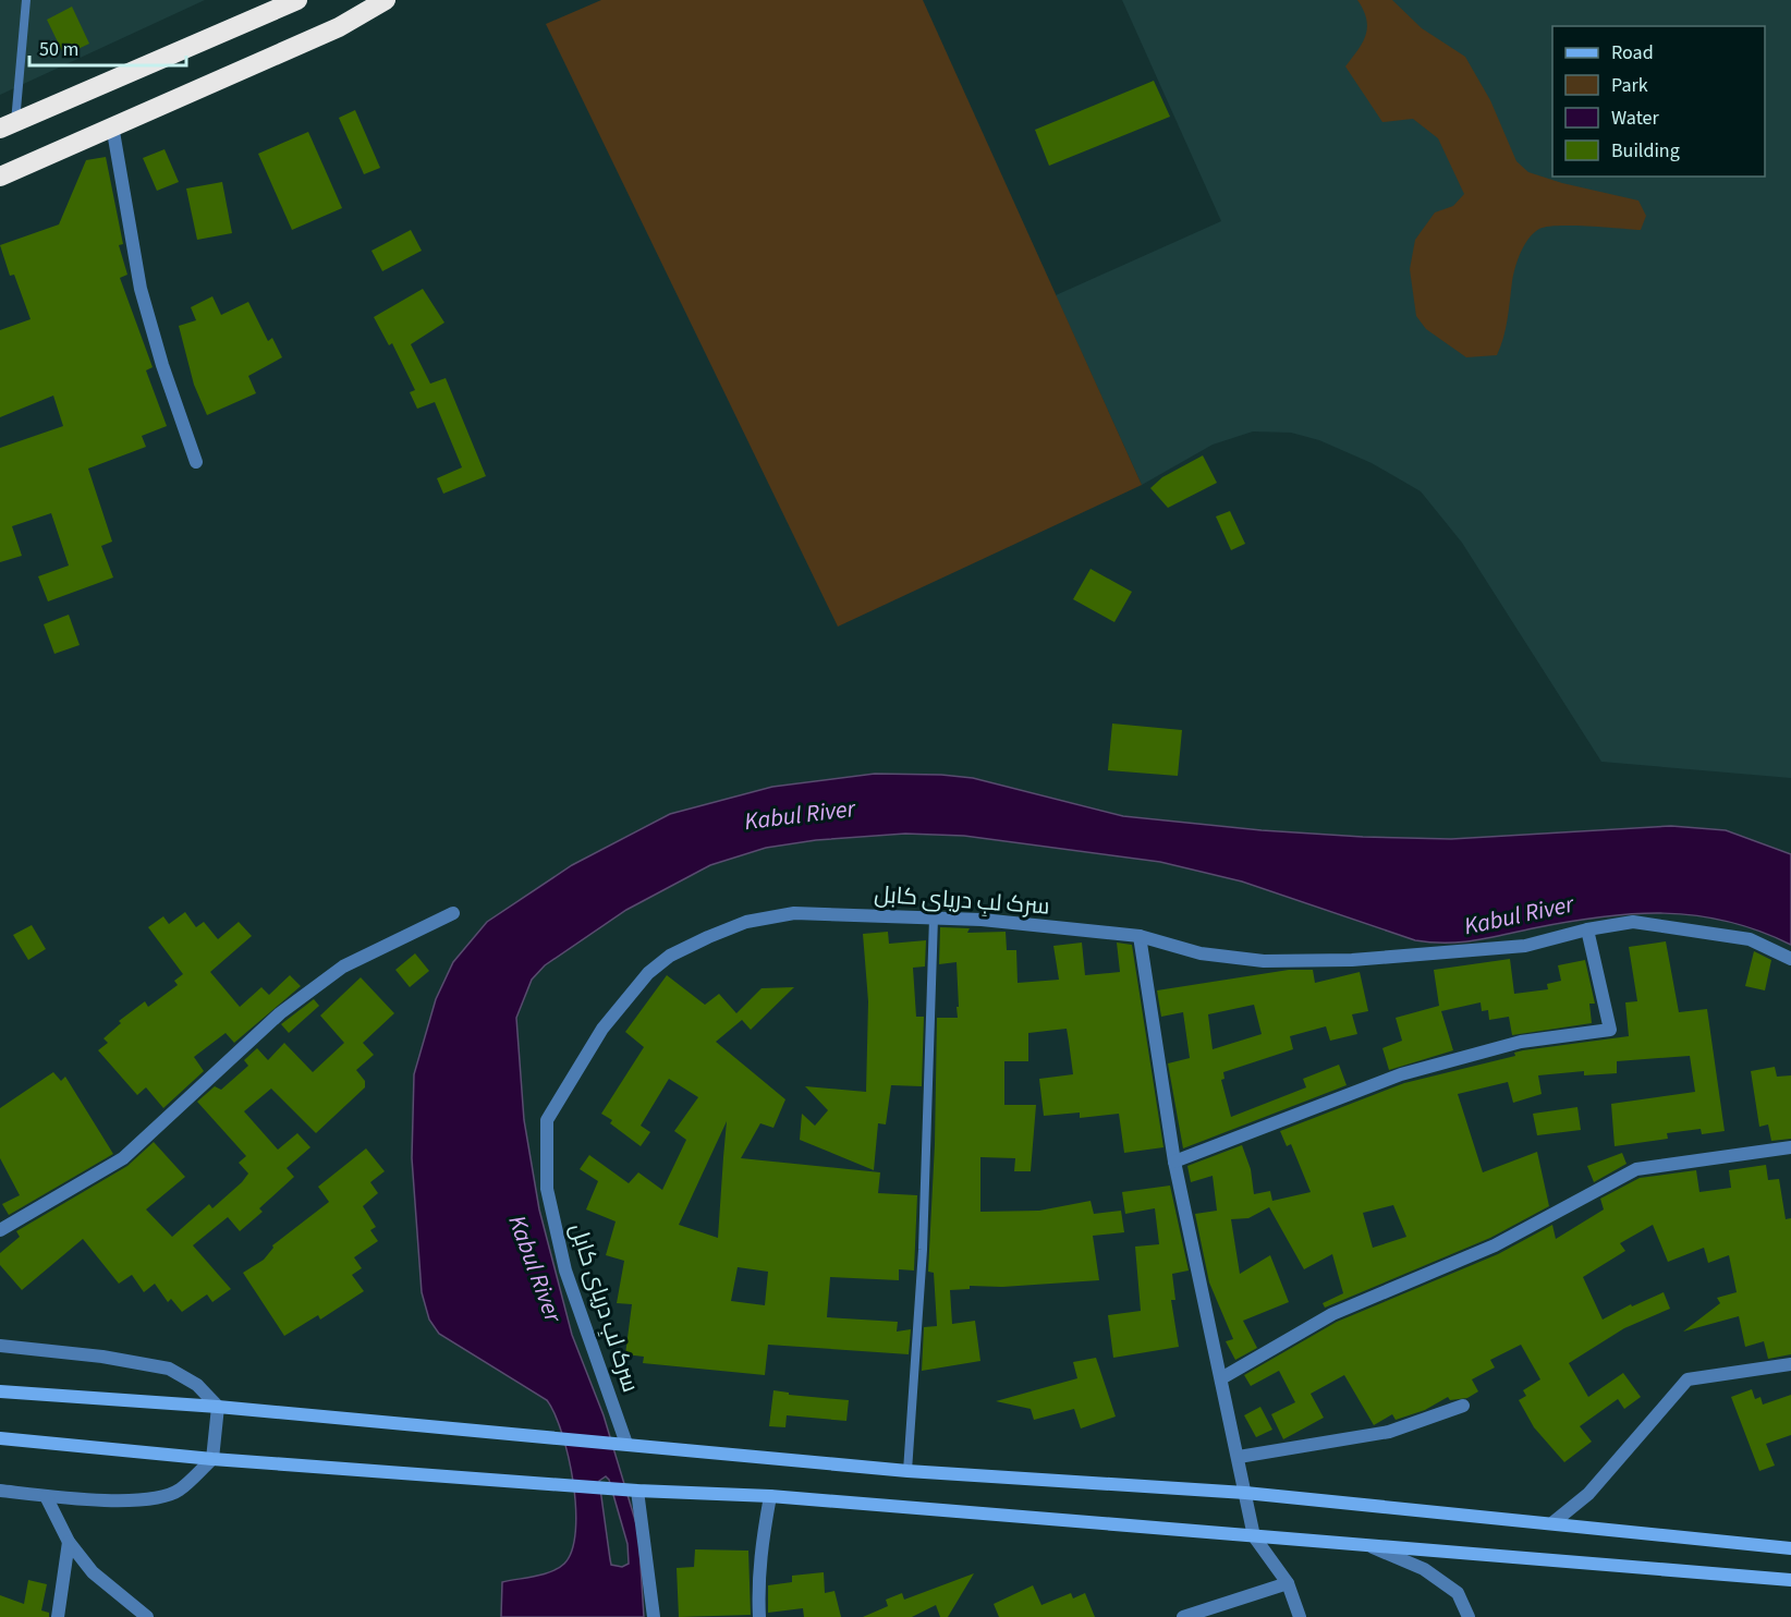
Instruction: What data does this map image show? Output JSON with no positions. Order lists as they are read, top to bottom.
{
  "streets": {
    "street": ["سرک لبِ دریای کابل"]
  },
  "water": ["Kabul River"],
  "legend": [
    "Road",
    "Park",
    "Water",
    "Building"
  ],
  "scale_bar": "50 m"
}
